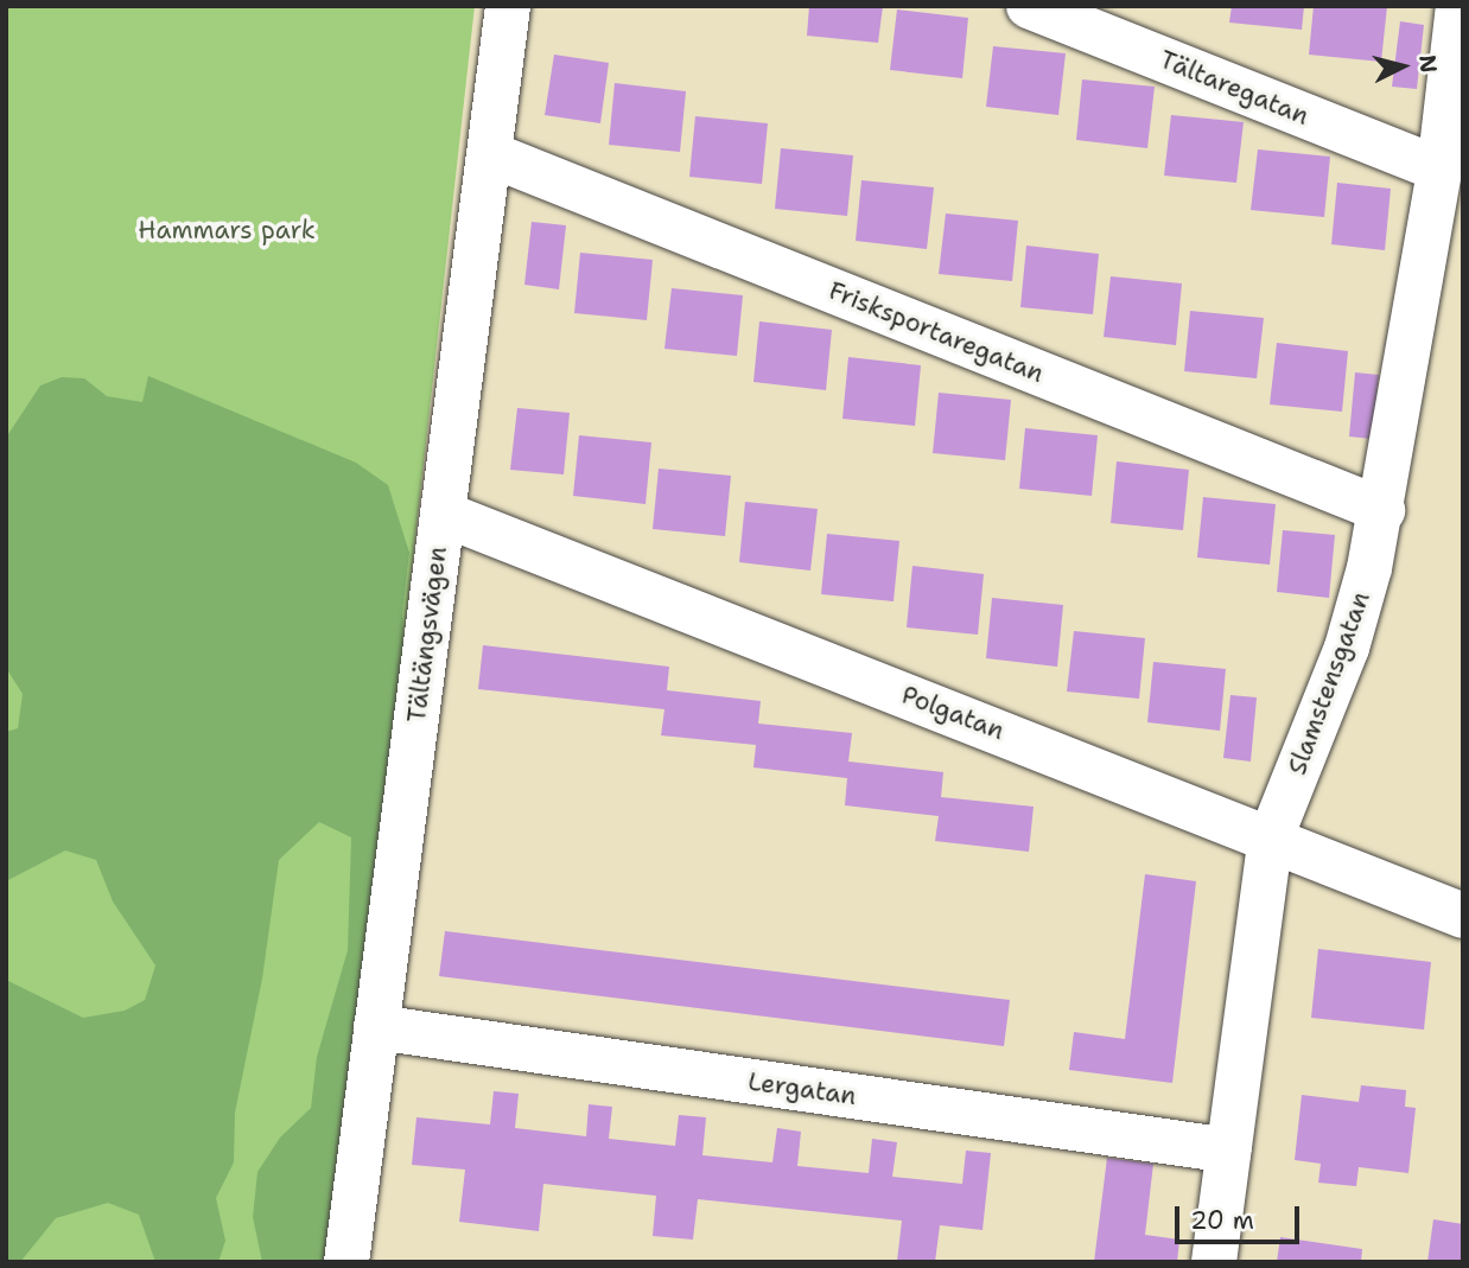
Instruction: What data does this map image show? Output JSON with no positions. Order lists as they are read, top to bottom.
{
  "streets": {
    "street": [
      "Tältaregatan",
      "Frisksportaregatan",
      "Tältängsvägen",
      "Slamstensgatan",
      "Polgatan",
      "Lergatan"
    ]
  },
  "crossings": [
    ["Tältaregatan", "Slamstensgatan"],
    ["Frisksportaregatan", "Tältängsvägen"],
    ["Frisksportaregatan", "Slamstensgatan"],
    ["Tältängsvägen", "Polgatan"],
    ["Tältängsvägen", "Lergatan"],
    ["Slamstensgatan", "Polgatan"],
    ["Slamstensgatan", "Lergatan"]
  ],
  "parks": ["Hammars park"],
  "scale_bar": "20 m",
  "north": "right"
}
